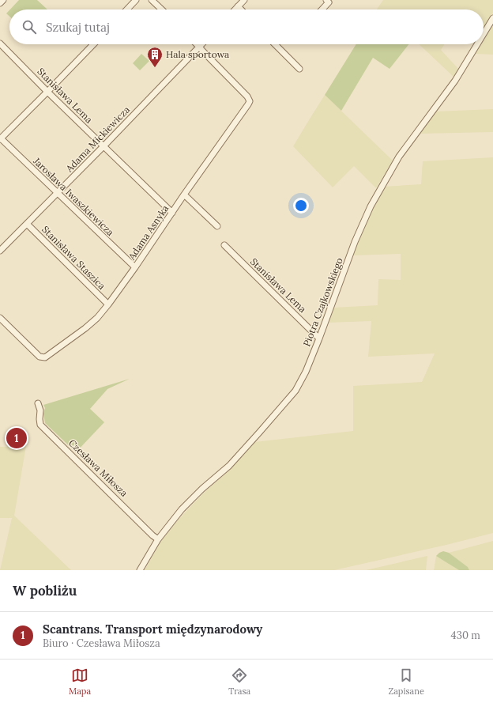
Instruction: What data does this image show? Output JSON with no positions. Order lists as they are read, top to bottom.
{
  "streets": {
    "street": [
      "Stanisława Lema",
      "Adama Mickiewicza",
      "Jarosława Iwaszkiewicza",
      "Adama Asnyka",
      "Stanisława Staszica",
      "Piotra Czajkowskiego",
      "Czesława Miłosza"
    ]
  },
  "crossings": [
    ["Stanisława Lema", "Adama Mickiewicza"],
    ["Stanisława Lema", "Adama Asnyka"],
    ["Stanisława Lema", "Piotra Czajkowskiego"],
    ["Adama Mickiewicza", "Jarosława Iwaszkiewicza"],
    ["Adama Mickiewicza", "Adama Asnyka"],
    ["Adama Mickiewicza", "Stanisława Staszica"],
    ["Jarosława Iwaszkiewicza", "Adama Asnyka"],
    ["Adama Asnyka", "Stanisława Staszica"],
    ["Piotra Czajkowskiego", "Czesława Miłosza"]
  ],
  "places": {
    "building": ["Hala sportowa"]
  },
  "page": {
    "search": "Szukaj tutaj",
    "pins": "1",
    "heading": "W pobliżu",
    "list": [
      {
        "mark": "1",
        "name": "Scantrans. Transport międzynarodowy",
        "note": "Biuro · Czesława Miłosza",
        "value": "430 m"
      }
    ],
    "nav": ["Mapa", "Trasa", "Zapisane"]
  }
}
